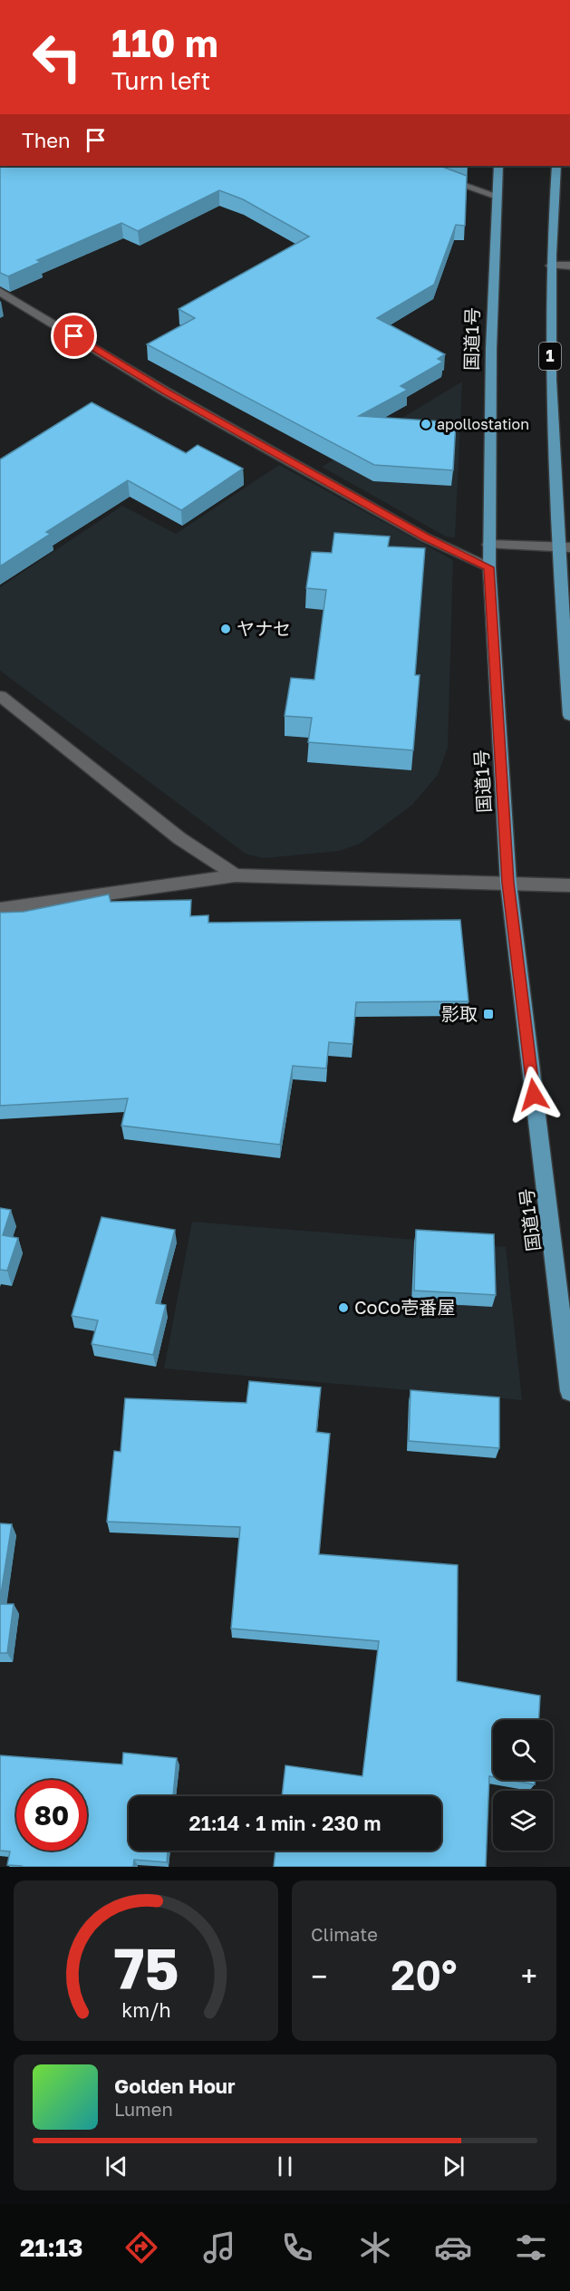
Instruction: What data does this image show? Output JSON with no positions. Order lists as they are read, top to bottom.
{
  "streets": {
    "highway": ["国道1号", "1"]
  },
  "places": {
    "other": ["apollostation", "ヤナセ", "CoCo壱番屋"],
    "transit": ["影取"]
  },
  "page": {
    "turn": ["110 m", "Turn left"],
    "then": "Then",
    "limit": "80",
    "trip": "21:14 · 1 min · 230 m",
    "tile": "Climate",
    "heat": ["−", "20°", "+"],
    "song": ["Golden Hour", "Lumen"],
    "tabs": "21:13",
    "gauge": ["75", "km/h"]
  }
}
